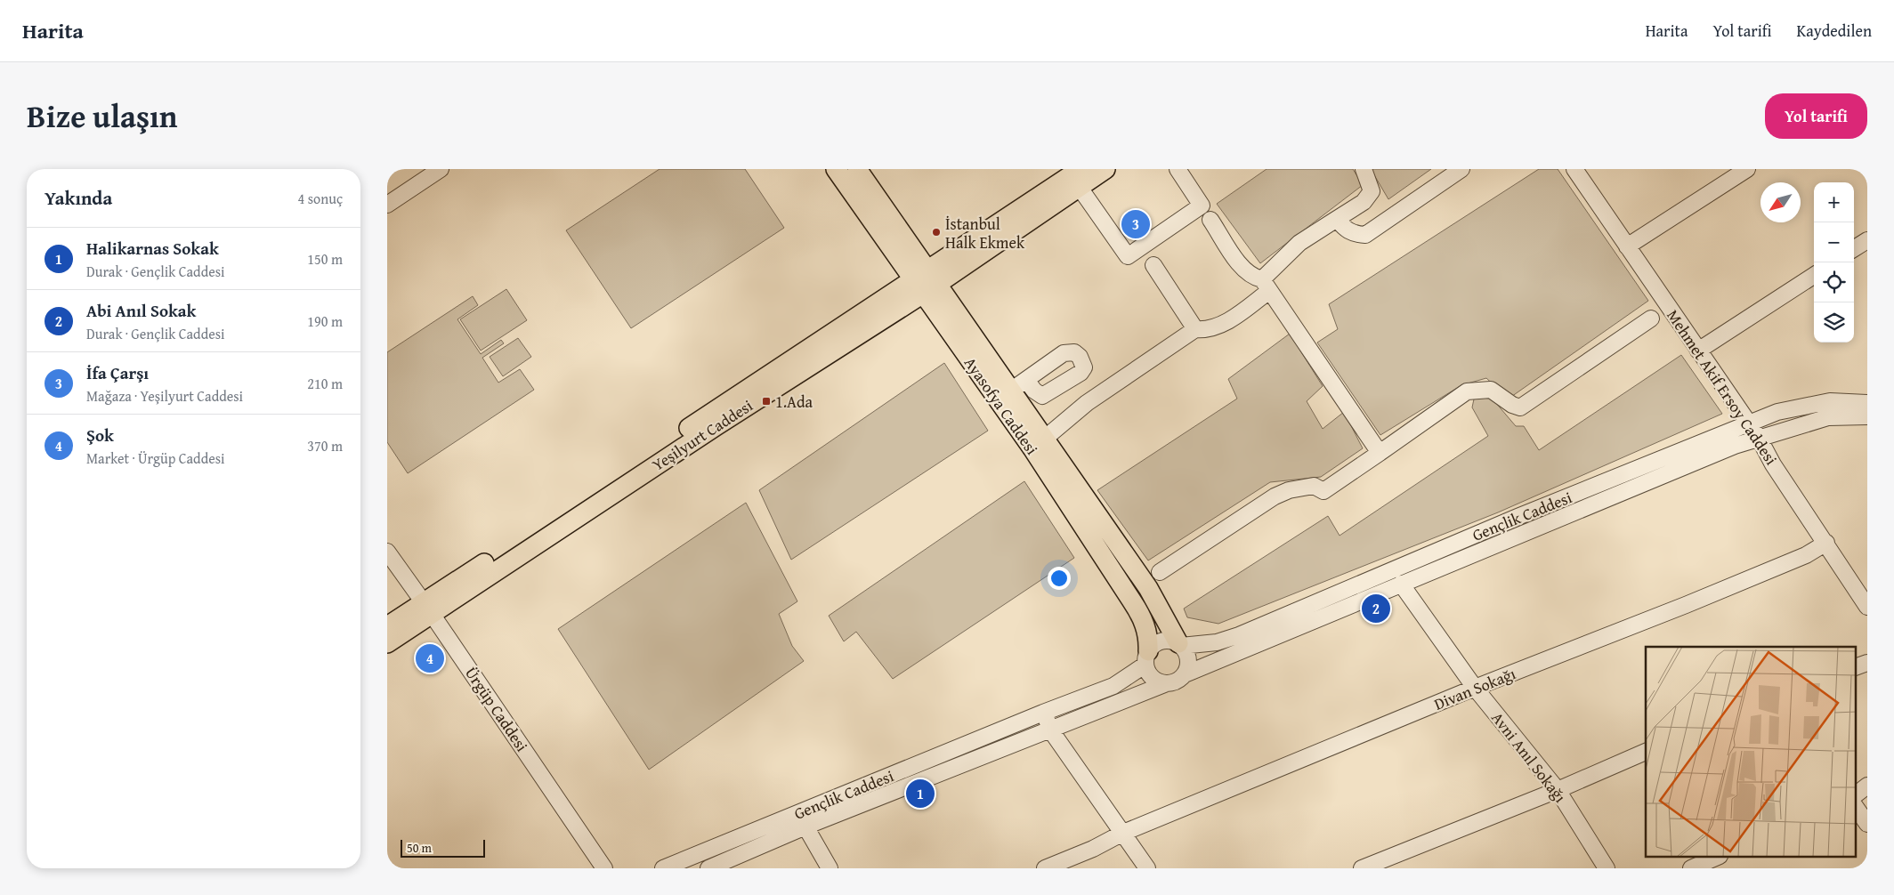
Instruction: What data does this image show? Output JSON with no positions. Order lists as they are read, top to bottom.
{
  "streets": {
    "main road": ["Ayasofya Caddesi", "Yeşilyurt Caddesi"],
    "street": [
      "Mehmet Akif Ersoy Caddesi",
      "Gençlik Caddesi",
      "Divan Sokağı",
      "Ürgüp Caddesi",
      "Avni Anıl Sokağı"
    ]
  },
  "crossings": [
    ["Mehmet Akif Ersoy Caddesi", "Gençlik Caddesi"],
    ["Mehmet Akif Ersoy Caddesi", "Divan Sokağı"],
    ["Ayasofya Caddesi", "Yeşilyurt Caddesi"],
    ["Ayasofya Caddesi", "Gençlik Caddesi"],
    ["Yeşilyurt Caddesi", "Ürgüp Caddesi"],
    ["Gençlik Caddesi", "Avni Anıl Sokağı"],
    ["Divan Sokağı", "Avni Anıl Sokağı"]
  ],
  "places": {
    "other": ["İstanbul Halk Ekmek"],
    "transit": ["1.Ada"]
  },
  "scale_bar": "50 m",
  "north": "bottom left",
  "page": {
    "header": "Harita",
    "nav": ["Harita", "Yol tarifi", "Kaydedilen"],
    "title": "Bize ulaşın",
    "buttons": "Yol tarifi",
    "heading": ["Yakında", "4 sonuç"],
    "map_buttons": ["+", "−"],
    "pins": [
      "3",
      "2",
      "4",
      "1"
    ],
    "list": [
      {
        "mark": "1",
        "name": "Halikarnas Sokak",
        "note": "Durak · Gençlik Caddesi",
        "value": "150 m"
      },
      {
        "mark": "2",
        "name": "Abi Anıl Sokak",
        "note": "Durak · Gençlik Caddesi",
        "value": "190 m"
      },
      {
        "mark": "3",
        "name": "İfa Çarşı",
        "note": "Mağaza · Yeşilyurt Caddesi",
        "value": "210 m"
      },
      {
        "mark": "4",
        "name": "Şok",
        "note": "Market · Ürgüp Caddesi",
        "value": "370 m"
      }
    ],
    "scale": "50 m"
  }
}
